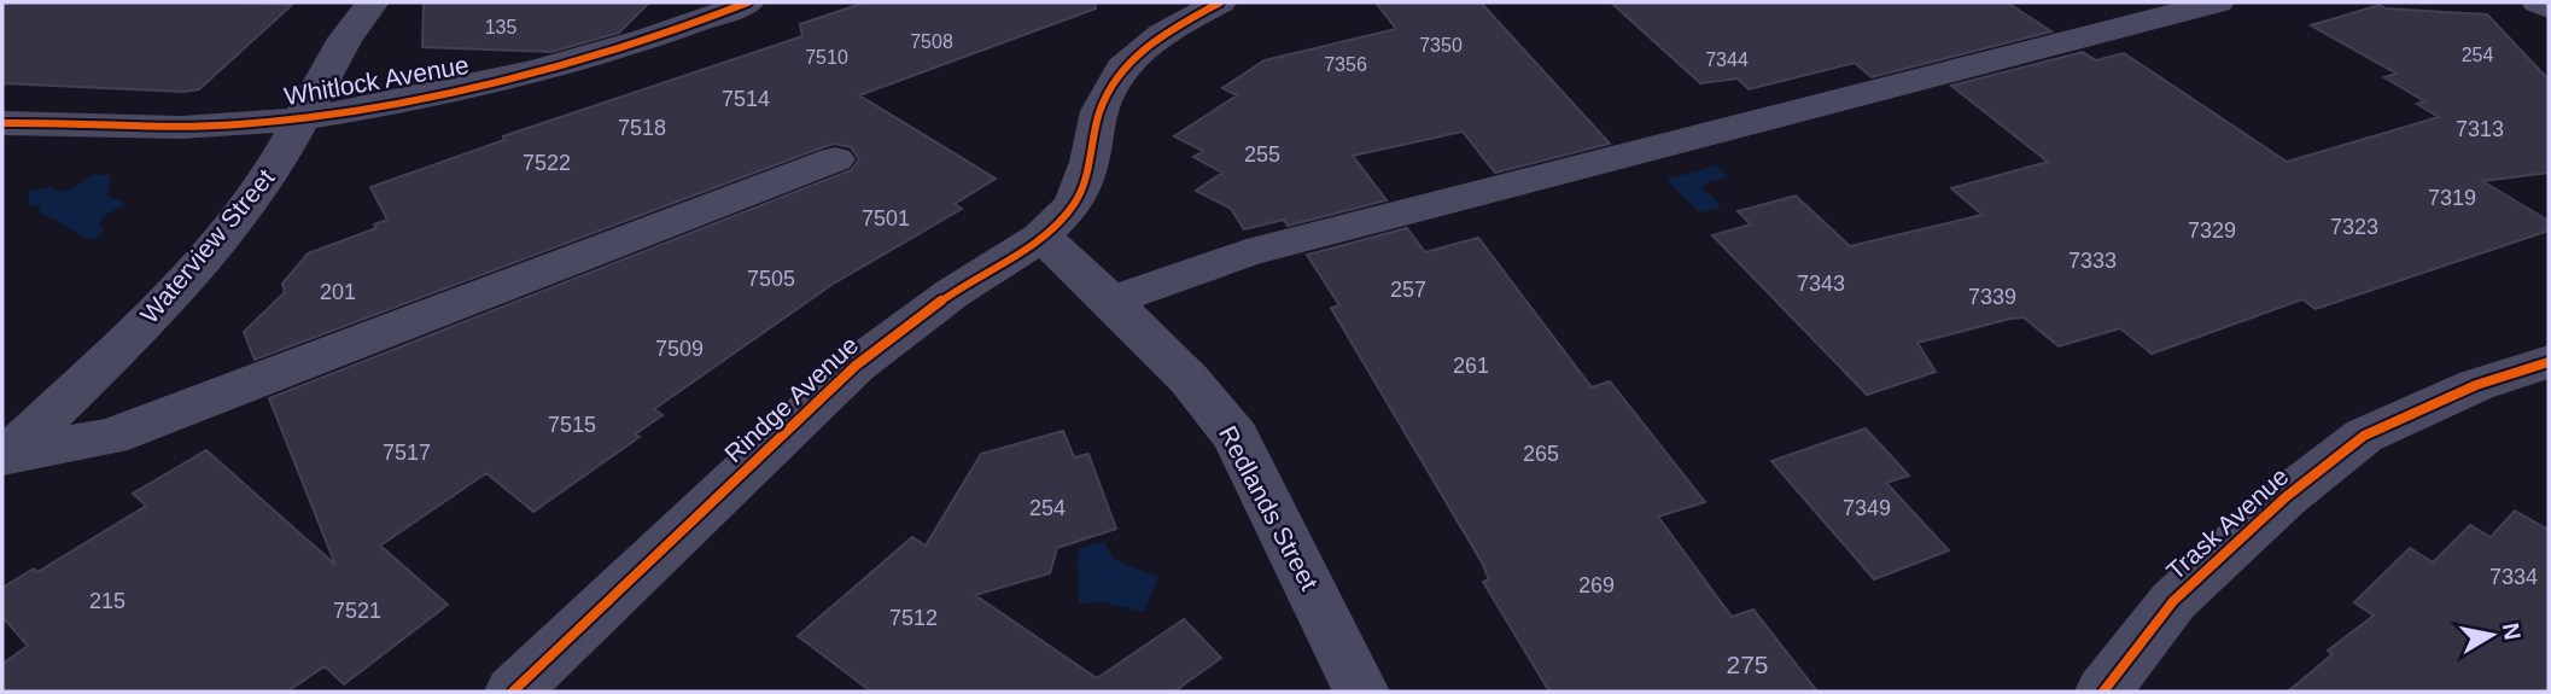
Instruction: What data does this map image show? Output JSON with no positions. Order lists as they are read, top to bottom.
{
  "streets": {
    "street": [
      "Whitlock Avenue",
      "Waterview Street",
      "Rindge Avenue",
      "Redlands Street",
      "Trask Avenue"
    ]
  },
  "crossings": [
    ["Whitlock Avenue", "Waterview Street"],
    ["Rindge Avenue", "Redlands Street"]
  ],
  "house_numbers": [
    "135",
    "7508",
    "7350",
    "254",
    "7510",
    "7344",
    "7356",
    "7514",
    "7518",
    "7313",
    "255",
    "7522",
    "7319",
    "7501",
    "7323",
    "7329",
    "7333",
    "7505",
    "7343",
    "257",
    "201",
    "7339",
    "7509",
    "261",
    "7515",
    "7517",
    "265",
    "254",
    "7349",
    "7334",
    "269",
    "215",
    "7521",
    "7512",
    "275"
  ],
  "north": "right"
}
